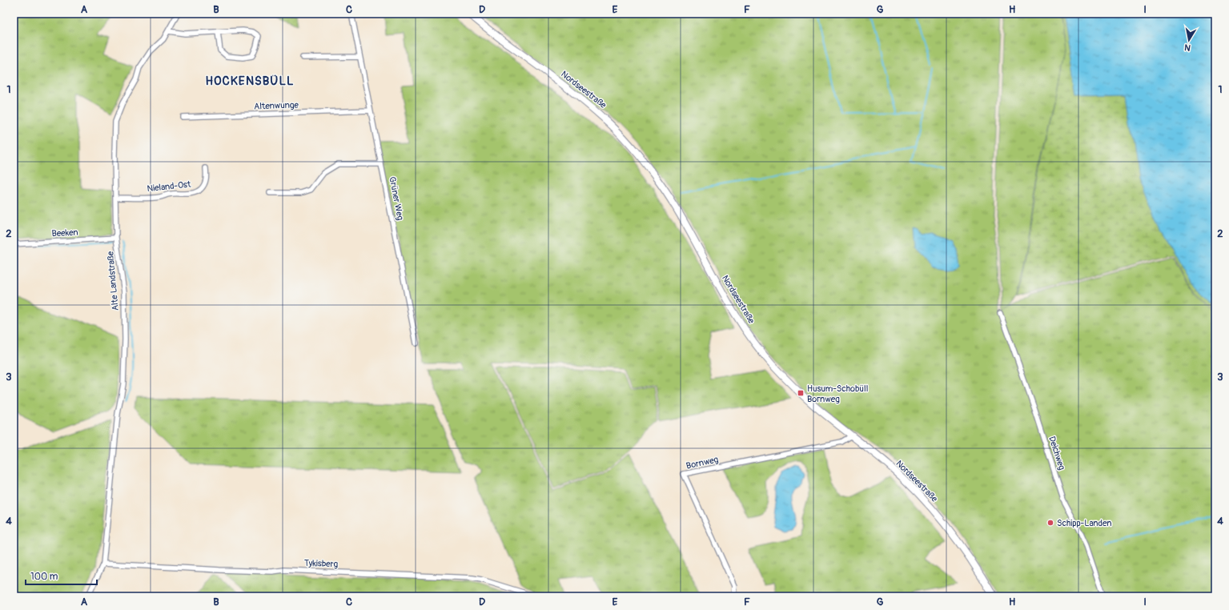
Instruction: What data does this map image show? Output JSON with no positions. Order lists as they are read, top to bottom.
{
  "streets": {
    "main road": ["Nordseestraße"],
    "street": [
      "Altenwunge",
      "Nieland-Ost",
      "Grüner Weg",
      "Beeken",
      "Alte Landstraße",
      "Deichweg",
      "Bornweg",
      "Tykisberg"
    ]
  },
  "crossings": [
    ["Nordseestraße", "Bornweg"],
    ["Altenwunge", "Grüner Weg"],
    ["Nieland-Ost", "Alte Landstraße"],
    ["Beeken", "Alte Landstraße"],
    ["Alte Landstraße", "Tykisberg"]
  ],
  "districts": ["HOCKENSBÜLL"],
  "places": {
    "transit": ["Husum-Schobüll Bornweg"],
    "other": ["Schipp-Landen"]
  },
  "scale_bar": "100 m",
  "north": "bottom",
  "grid": {
    "columns": [
      "A",
      "B",
      "C",
      "D",
      "E",
      "F",
      "G",
      "H",
      "I"
    ],
    "rows": [
      "1",
      "2",
      "3",
      "4"
    ]
  }
}
